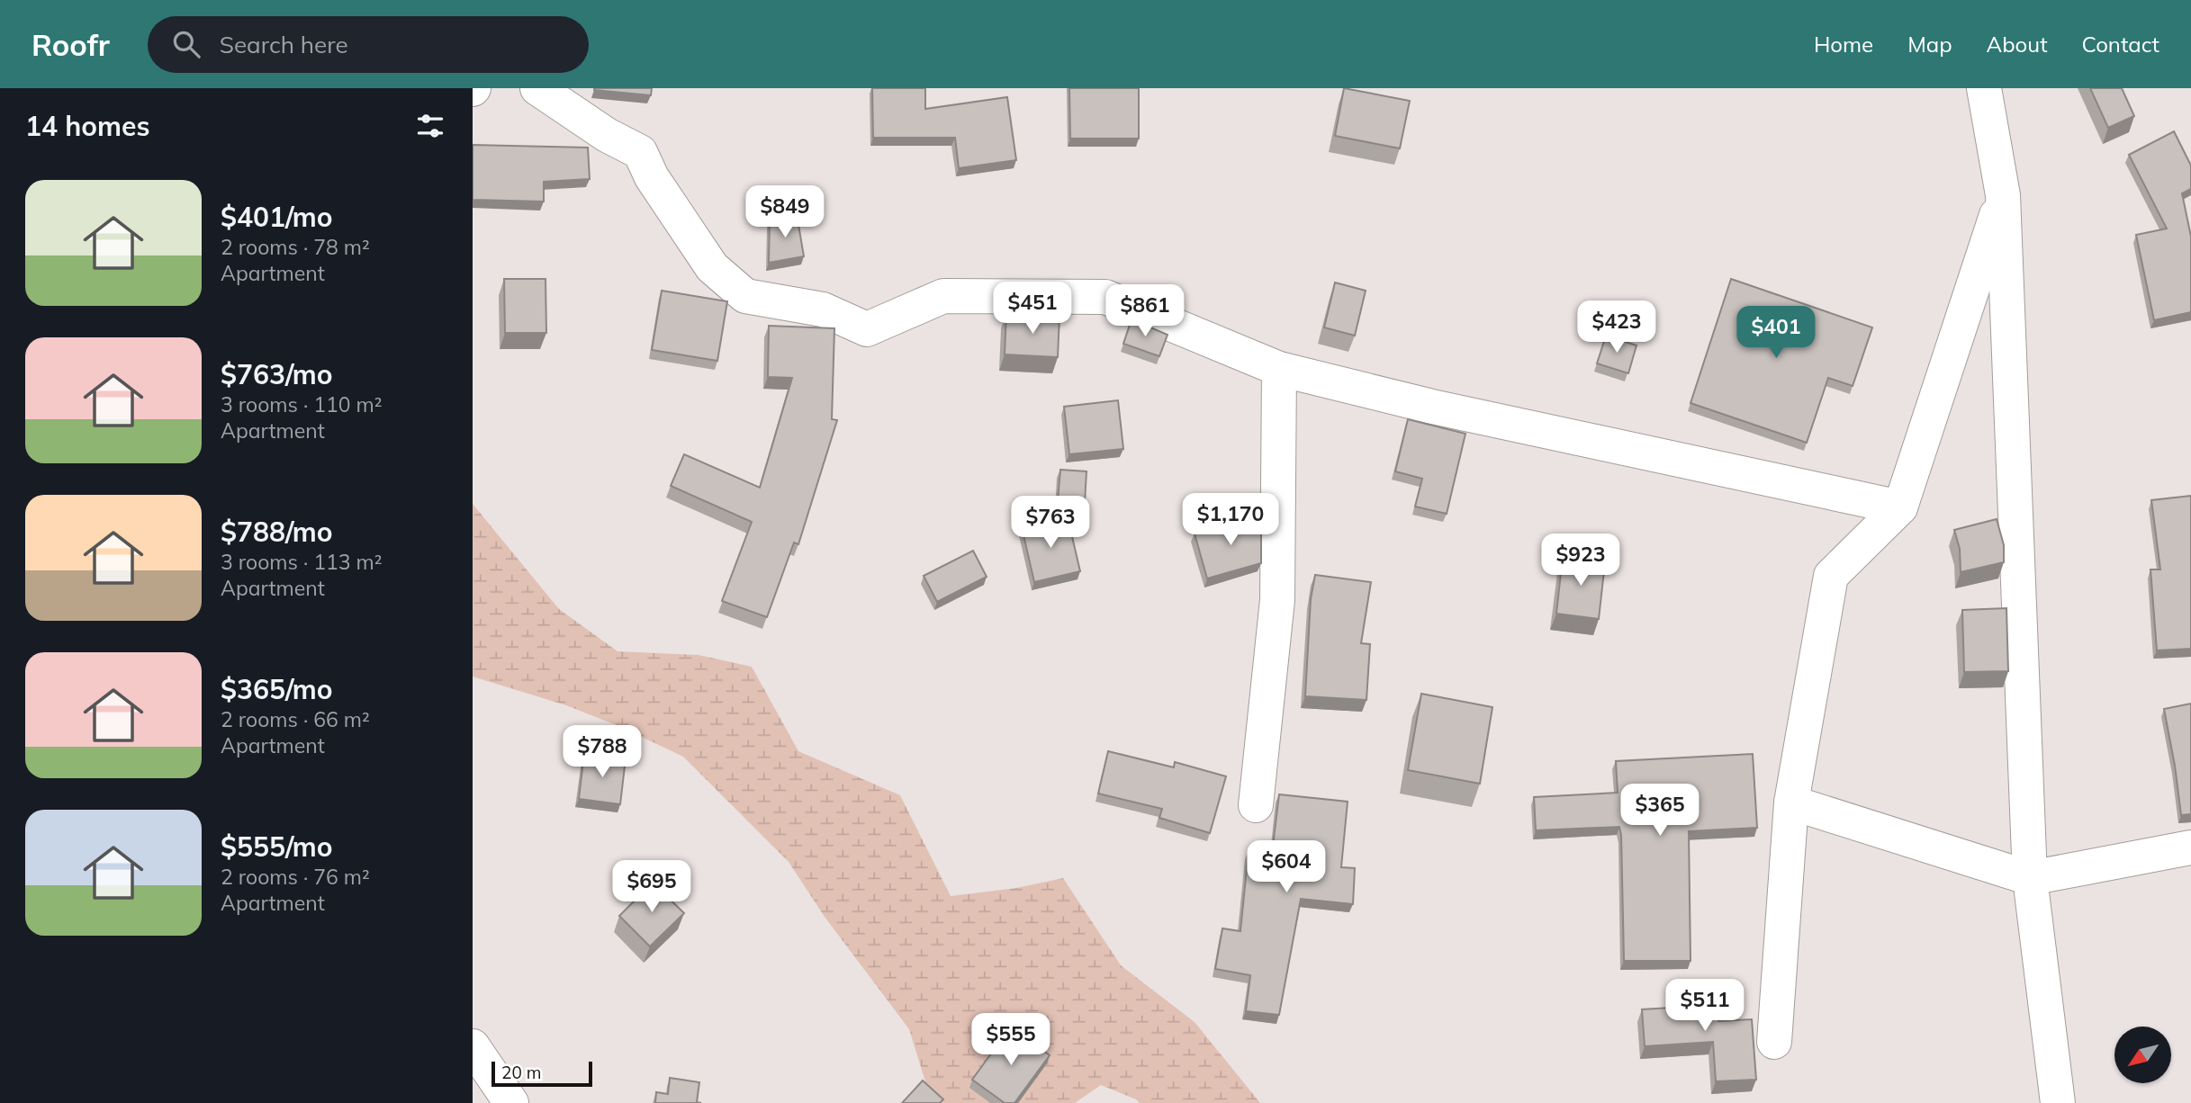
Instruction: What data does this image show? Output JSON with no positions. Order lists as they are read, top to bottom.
{
  "scale_bar": "20 m",
  "north": "bottom left",
  "page": {
    "header": "Roofr",
    "search": "Search here",
    "nav": [
      "Home",
      "Map",
      "About",
      "Contact"
    ],
    "heading": "14 homes",
    "list": [
      {
        "name": "$401/mo",
        "note": "2 rooms · 78 m² · Apartment"
      },
      {
        "name": "$763/mo",
        "note": "3 rooms · 110 m² · Apartment"
      },
      {
        "name": "$788/mo",
        "note": "3 rooms · 113 m² · Apartment"
      },
      {
        "name": "$365/mo",
        "note": "2 rooms · 66 m² · Apartment"
      },
      {
        "name": "$555/mo",
        "note": "2 rooms · 76 m² · Apartment"
      }
    ],
    "price": [
      "$849",
      "$451",
      "$861",
      "$423",
      "$401",
      "$1,170",
      "$763",
      "$923",
      "$788",
      "$365",
      "$604",
      "$695",
      "$511",
      "$555"
    ],
    "scale": "20 m"
  }
}
